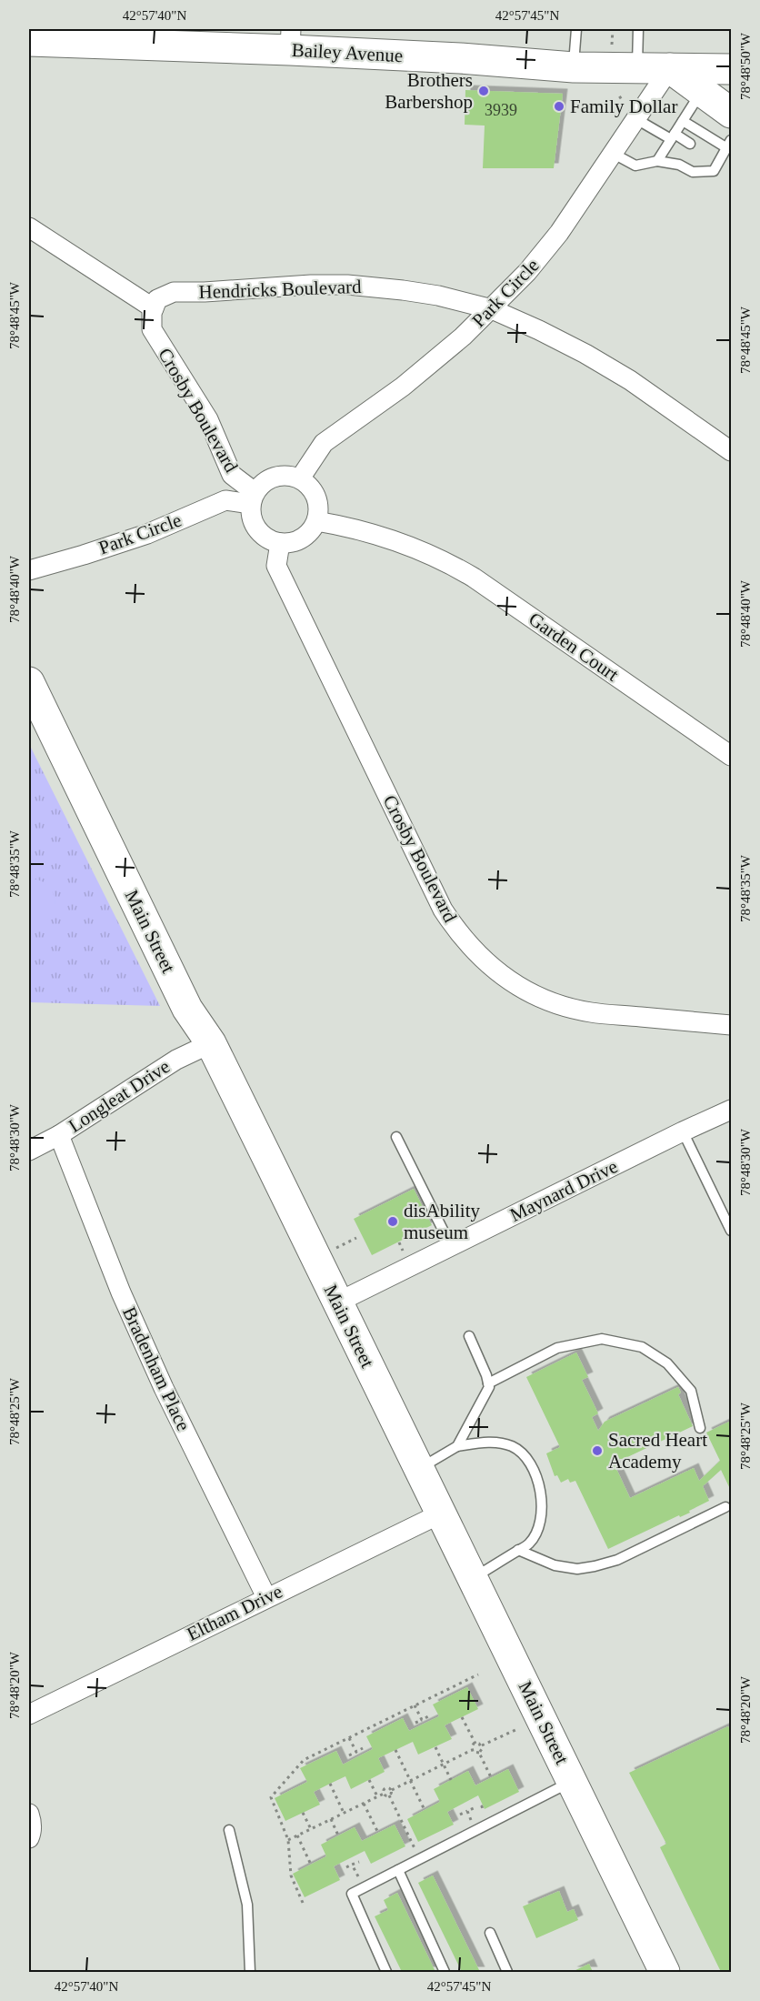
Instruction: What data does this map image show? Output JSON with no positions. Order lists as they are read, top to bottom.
{
  "streets": {
    "main road": ["Bailey Avenue", "Main Street"],
    "street": [
      "Hendricks Boulevard",
      "Park Circle",
      "Crosby Boulevard",
      "Garden Court",
      "Longleat Drive",
      "Maynard Drive",
      "Bradenham Place",
      "Eltham Drive"
    ]
  },
  "crossings": [
    ["Bailey Avenue", "Park Circle"],
    ["Hendricks Boulevard", "Park Circle"],
    ["Hendricks Boulevard", "Crosby Boulevard"],
    ["Park Circle", "Crosby Boulevard"],
    ["Park Circle", "Garden Court"],
    ["Crosby Boulevard", "Garden Court"],
    ["Main Street", "Longleat Drive"],
    ["Main Street", "Maynard Drive"],
    ["Main Street", "Eltham Drive"],
    ["Longleat Drive", "Bradenham Place"],
    ["Bradenham Place", "Eltham Drive"]
  ],
  "places": [
    "Brothers Barbershop",
    "Family Dollar",
    "disAbility museum",
    "Sacred Heart Academy"
  ],
  "house_numbers": ["3939"],
  "coordinates": [
    "42°57'40\"N",
    "42°57'45\"N",
    "78°48'50\"W",
    "78°48'45\"W",
    "78°48'40\"W",
    "78°48'35\"W",
    "78°48'30\"W",
    "78°48'25\"W",
    "78°48'20\"W"
  ]
}
